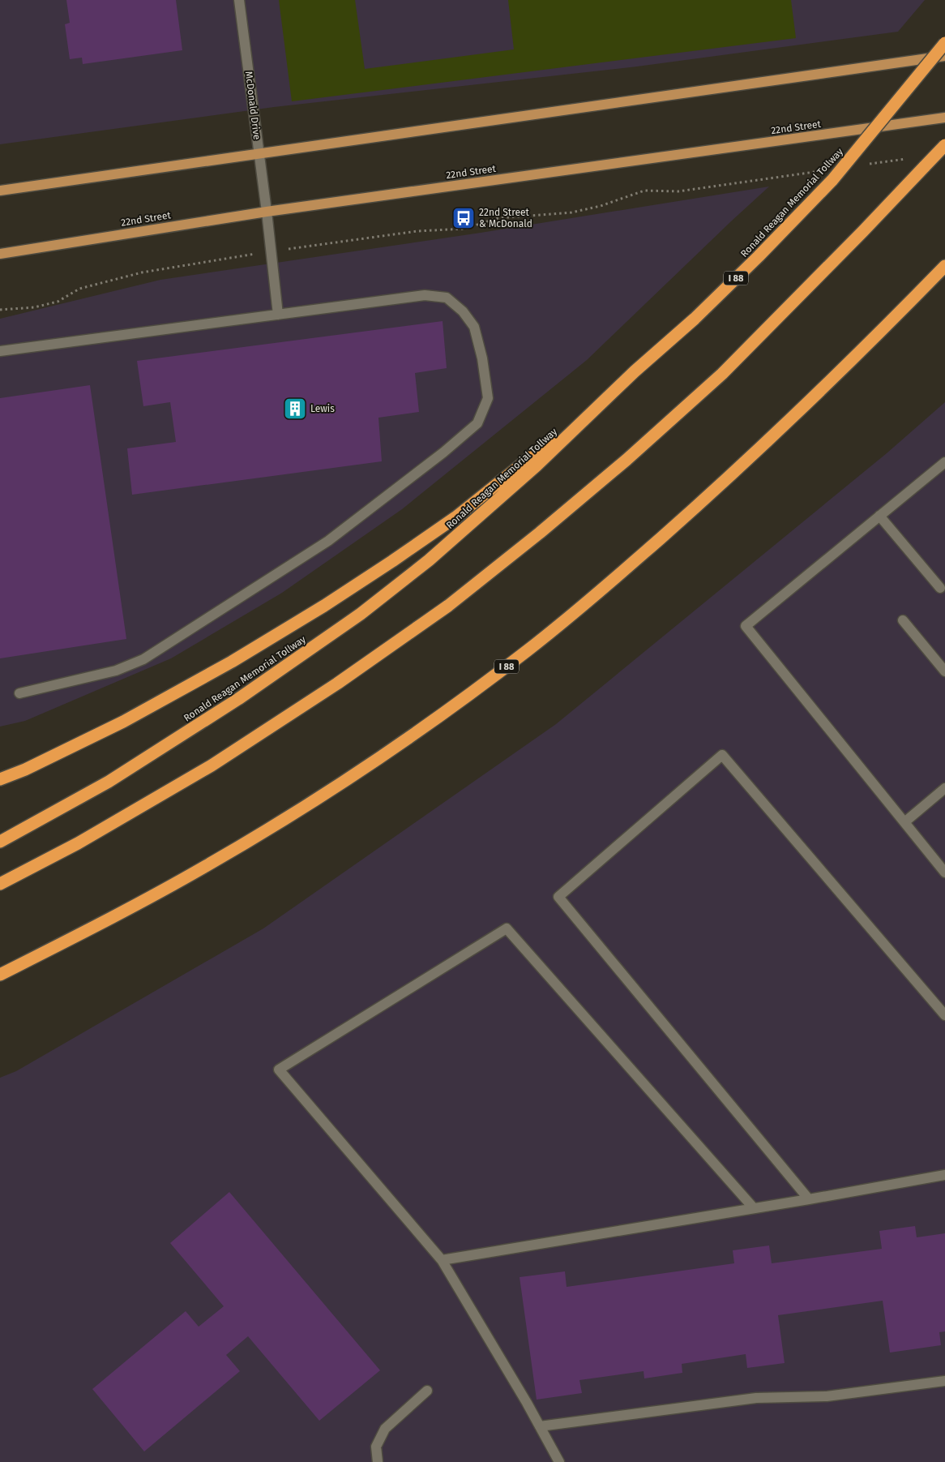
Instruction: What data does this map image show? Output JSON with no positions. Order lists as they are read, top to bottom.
{
  "streets": {
    "highway": ["Ronald Reagan Memorial Tollway", "I 88"],
    "main road": ["22nd Street"],
    "street": ["McDonald Drive"]
  },
  "crossings": [
    ["McDonald Drive", "22nd Street"]
  ],
  "places": {
    "bus stop": ["22nd Street & McDonald"],
    "building": ["Lewis"]
  }
}
